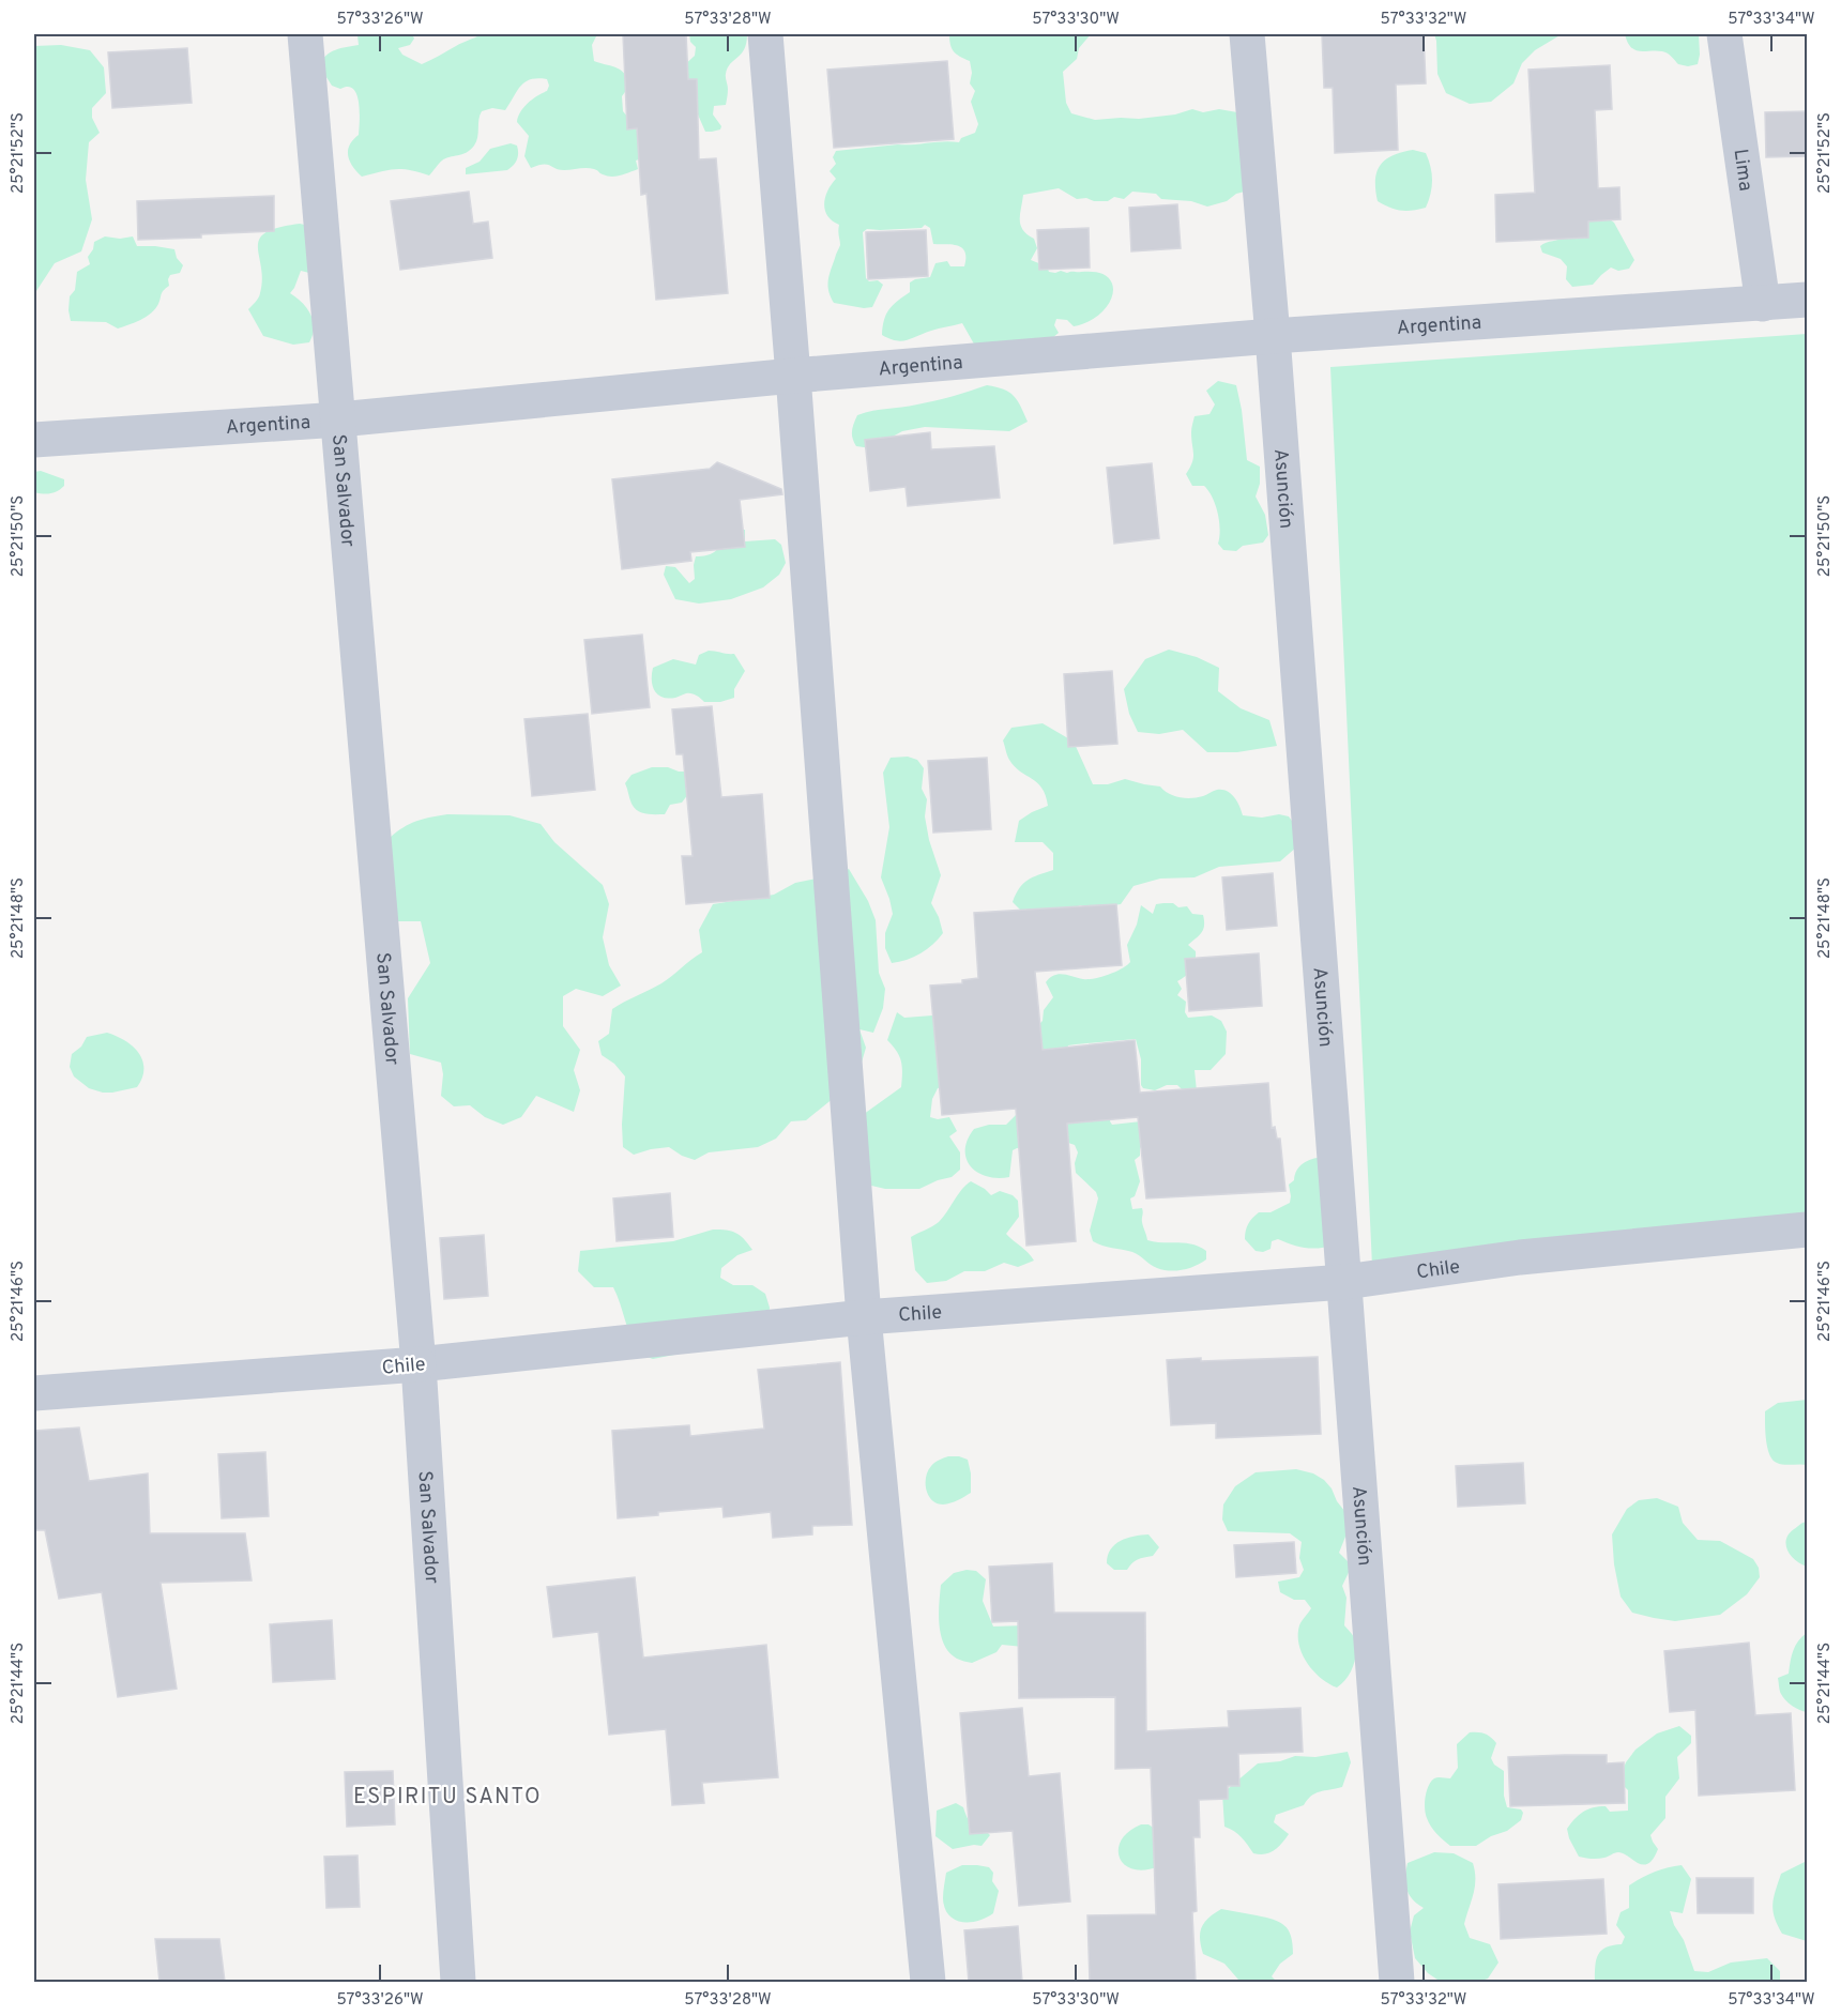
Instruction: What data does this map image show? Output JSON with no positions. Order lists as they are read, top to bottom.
{
  "streets": {
    "street": [
      "Lima",
      "Argentina",
      "San Salvador",
      "Asunción",
      "Chile"
    ]
  },
  "crossings": [
    ["Lima", "Argentina"],
    ["Argentina", "San Salvador"],
    ["Argentina", "Asunción"],
    ["San Salvador", "Chile"],
    ["Asunción", "Chile"]
  ],
  "districts": ["ESPIRITU SANTO"],
  "coordinates": [
    "57°33'26\"W",
    "57°33'28\"W",
    "57°33'30\"W",
    "57°33'32\"W",
    "57°33'34\"W",
    "25°21'52\"S",
    "25°21'50\"S",
    "25°21'48\"S",
    "25°21'46\"S",
    "25°21'44\"S"
  ]
}
